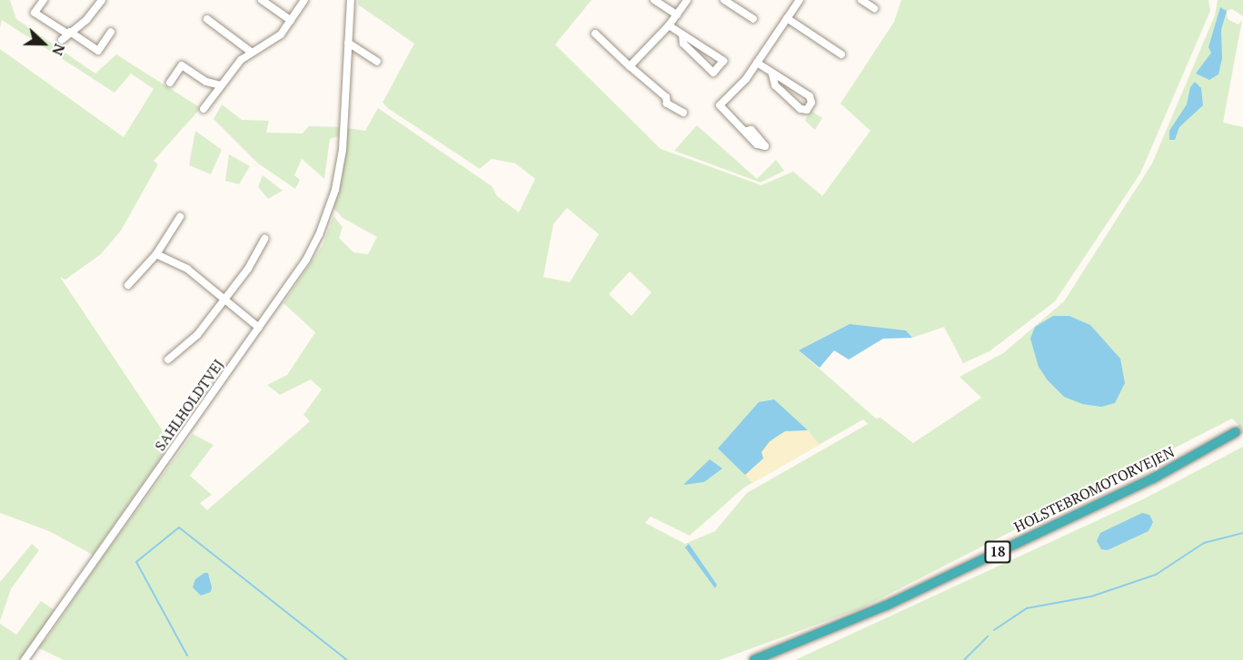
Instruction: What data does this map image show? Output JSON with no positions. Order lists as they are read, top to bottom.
{
  "streets": {
    "highway": ["HOLSTEBROMOTORVEJEN", "18"],
    "street": ["SAHLHOLDTVEJ"]
  },
  "north": "right"
}
